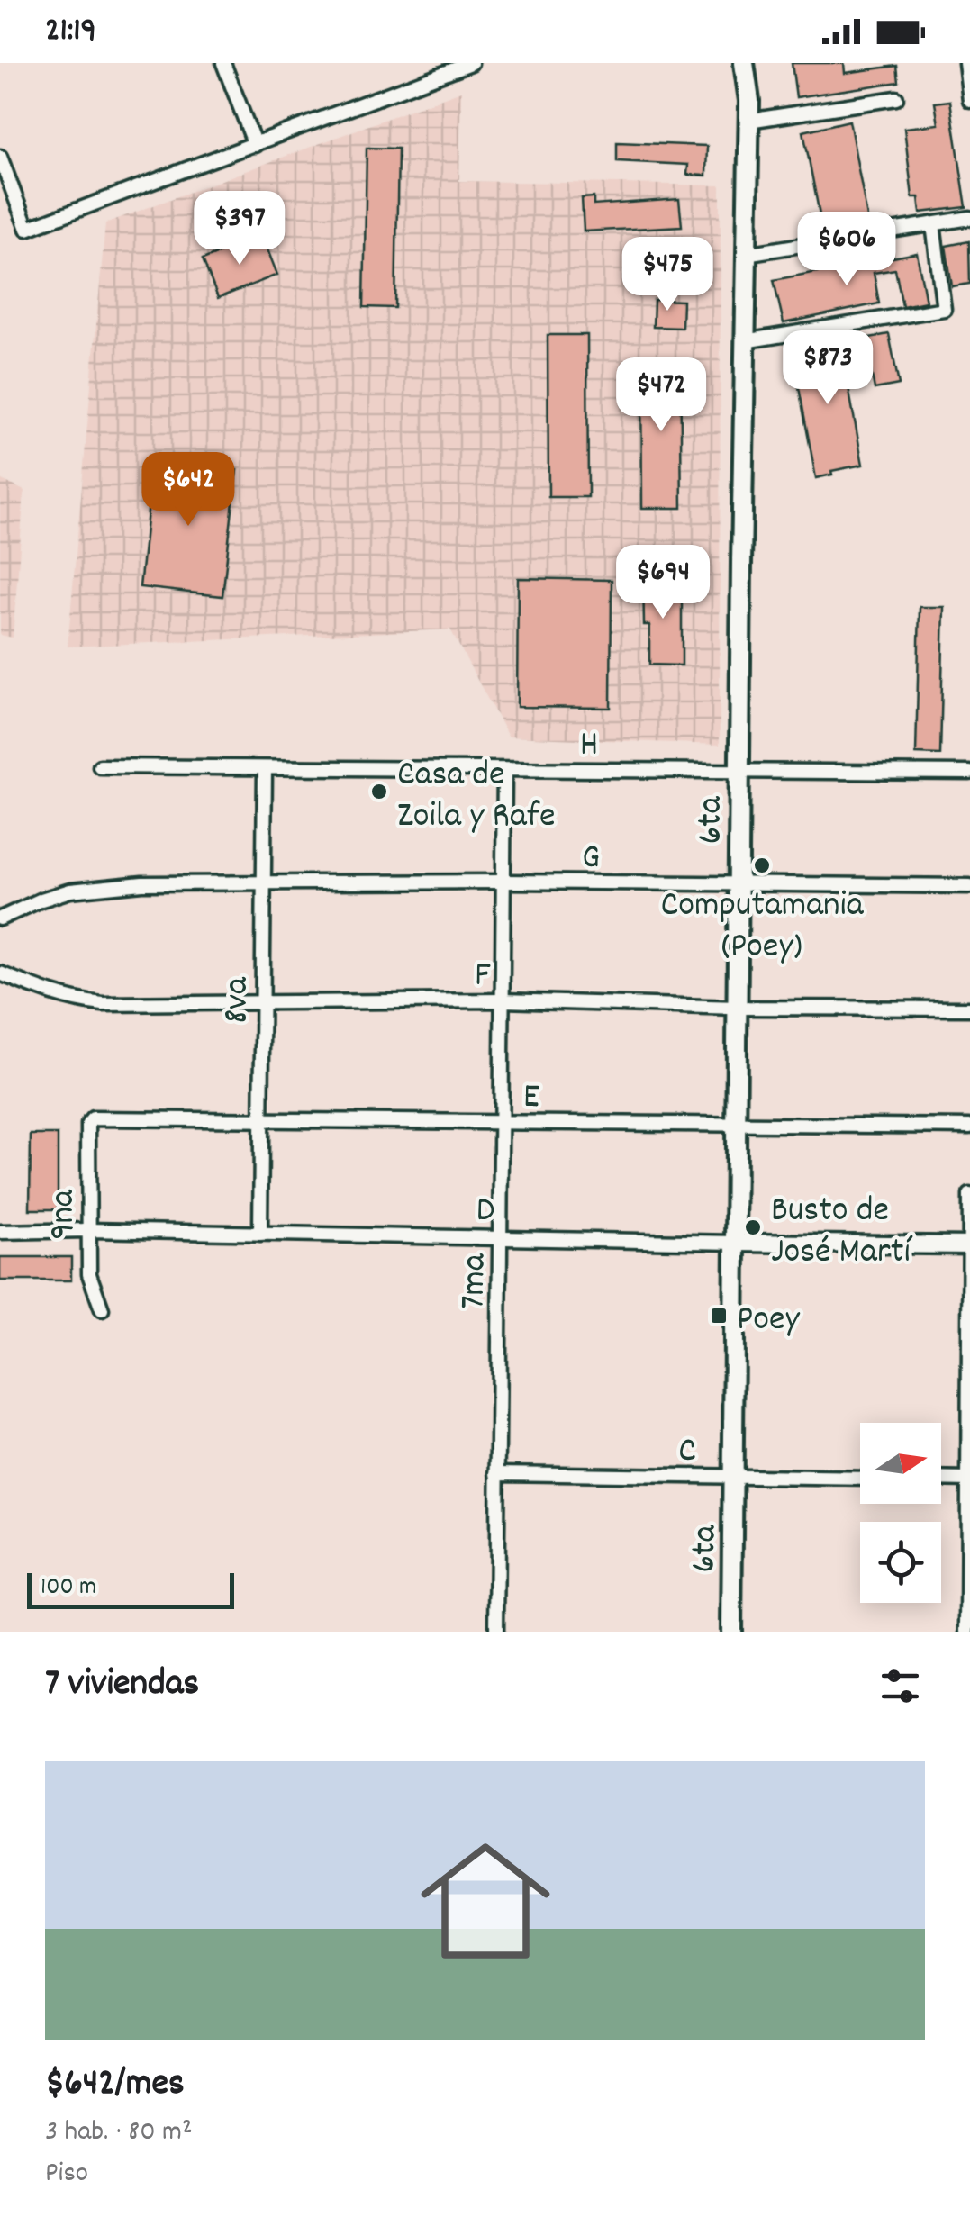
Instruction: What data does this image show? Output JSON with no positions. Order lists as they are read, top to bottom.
{
  "streets": {
    "main road": ["6ta"],
    "street": [
      "H",
      "G",
      "F",
      "8va",
      "E",
      "D",
      "9na",
      "7ma",
      "C"
    ]
  },
  "crossings": [
    ["H", "6ta"],
    ["H", "8va"],
    ["H", "7ma"],
    ["6ta", "G"],
    ["6ta", "F"],
    ["6ta", "E"],
    ["6ta", "D"],
    ["6ta", "C"],
    ["G", "8va"],
    ["G", "7ma"],
    ["F", "8va"],
    ["F", "7ma"],
    ["8va", "E"],
    ["8va", "D"],
    ["E", "9na"],
    ["E", "7ma"],
    ["D", "9na"],
    ["D", "7ma"],
    ["7ma", "C"]
  ],
  "places": {
    "other": ["Casa de Zoila y Rafe", "Computamania (Poey)", "Busto de José Martí"],
    "transit": ["Poey"]
  },
  "scale_bar": "100 m",
  "north": "right",
  "page": {
    "status": "21:19",
    "price": [
      "$397",
      "$606",
      "$475",
      "$873",
      "$472",
      "$642",
      "$694"
    ],
    "scale": "100 m",
    "heading": "7 viviendas",
    "list": [
      {
        "name": "$642/mes",
        "note": "3 hab. · 80 m² · Piso"
      }
    ]
  }
}
